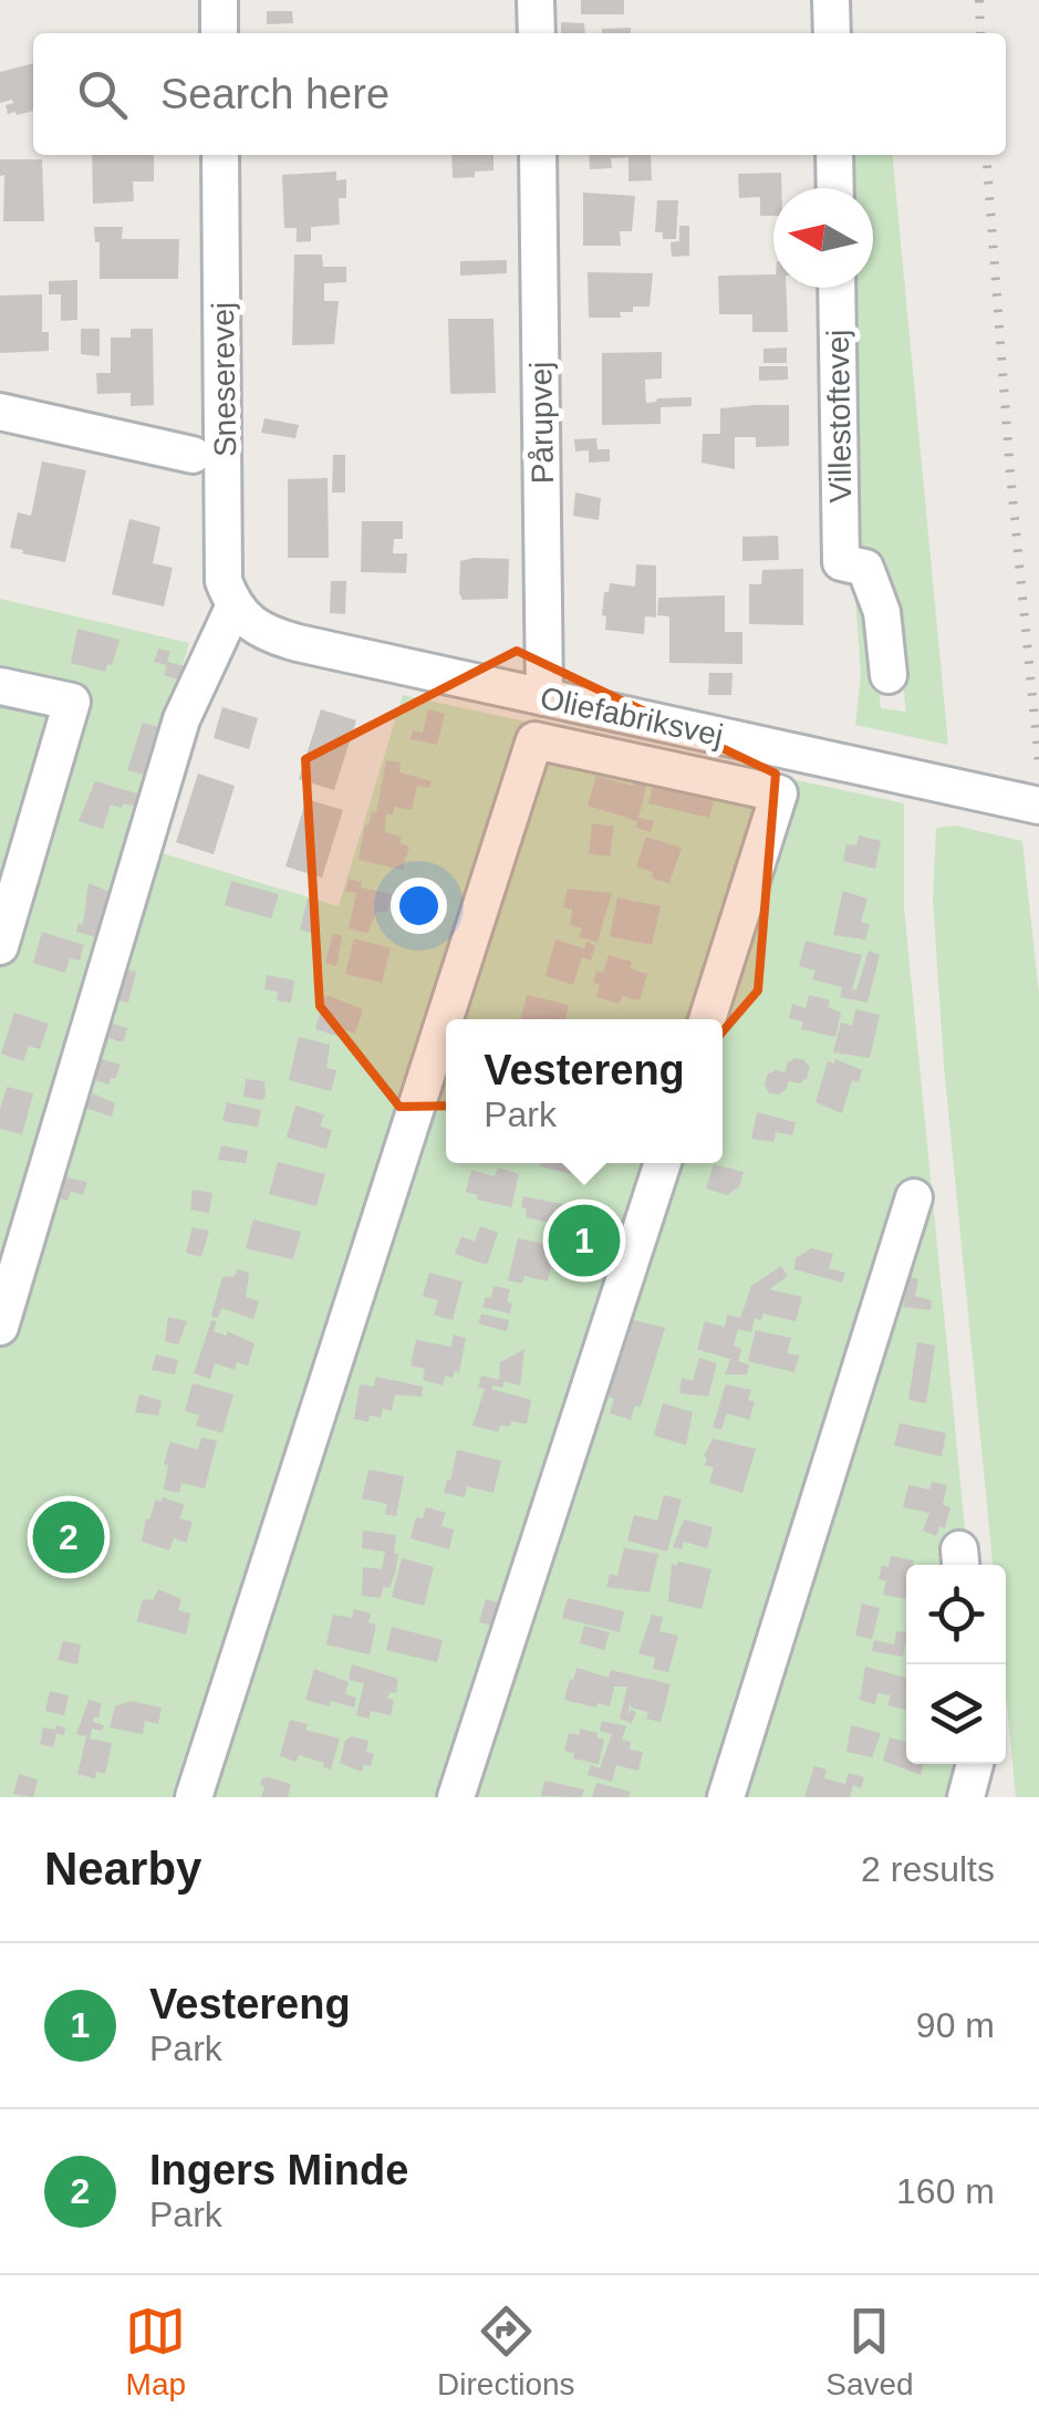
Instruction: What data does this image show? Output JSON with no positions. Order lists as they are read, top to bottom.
{
  "streets": {
    "street": [
      "Sneserevej",
      "Villestoftevej",
      "Pårupvej",
      "Oliefabriksvej"
    ]
  },
  "crossings": [
    ["Sneserevej", "Oliefabriksvej"],
    ["Pårupvej", "Oliefabriksvej"]
  ],
  "north": "left",
  "page": {
    "search": "Search here",
    "popup": ["Vestereng", "Park"],
    "pins": ["1", "2"],
    "heading": ["Nearby", "2 results"],
    "list": [
      {
        "mark": "1",
        "name": "Vestereng",
        "note": "Park",
        "value": "90 m"
      },
      {
        "mark": "2",
        "name": "Ingers Minde",
        "note": "Park",
        "value": "160 m"
      }
    ],
    "nav": ["Map", "Directions", "Saved"]
  }
}
